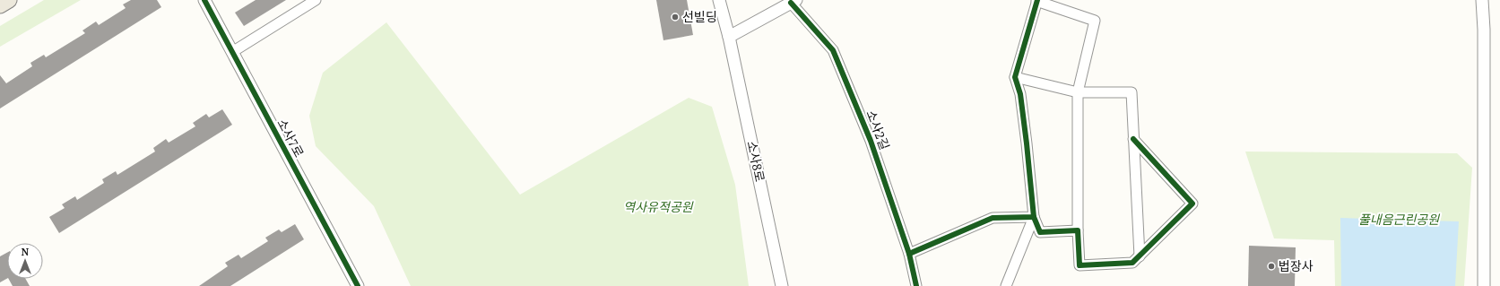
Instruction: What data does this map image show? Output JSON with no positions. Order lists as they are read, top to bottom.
{
  "streets": {
    "street": ["소사2길", "소사7로", "소사8로"]
  },
  "crossings": [
    ["소사2길", "소사8로"]
  ],
  "parks": ["역사유적공원", "풀내음근린공원"],
  "places": ["선빌딩", "법장사"],
  "north": "top"
}
